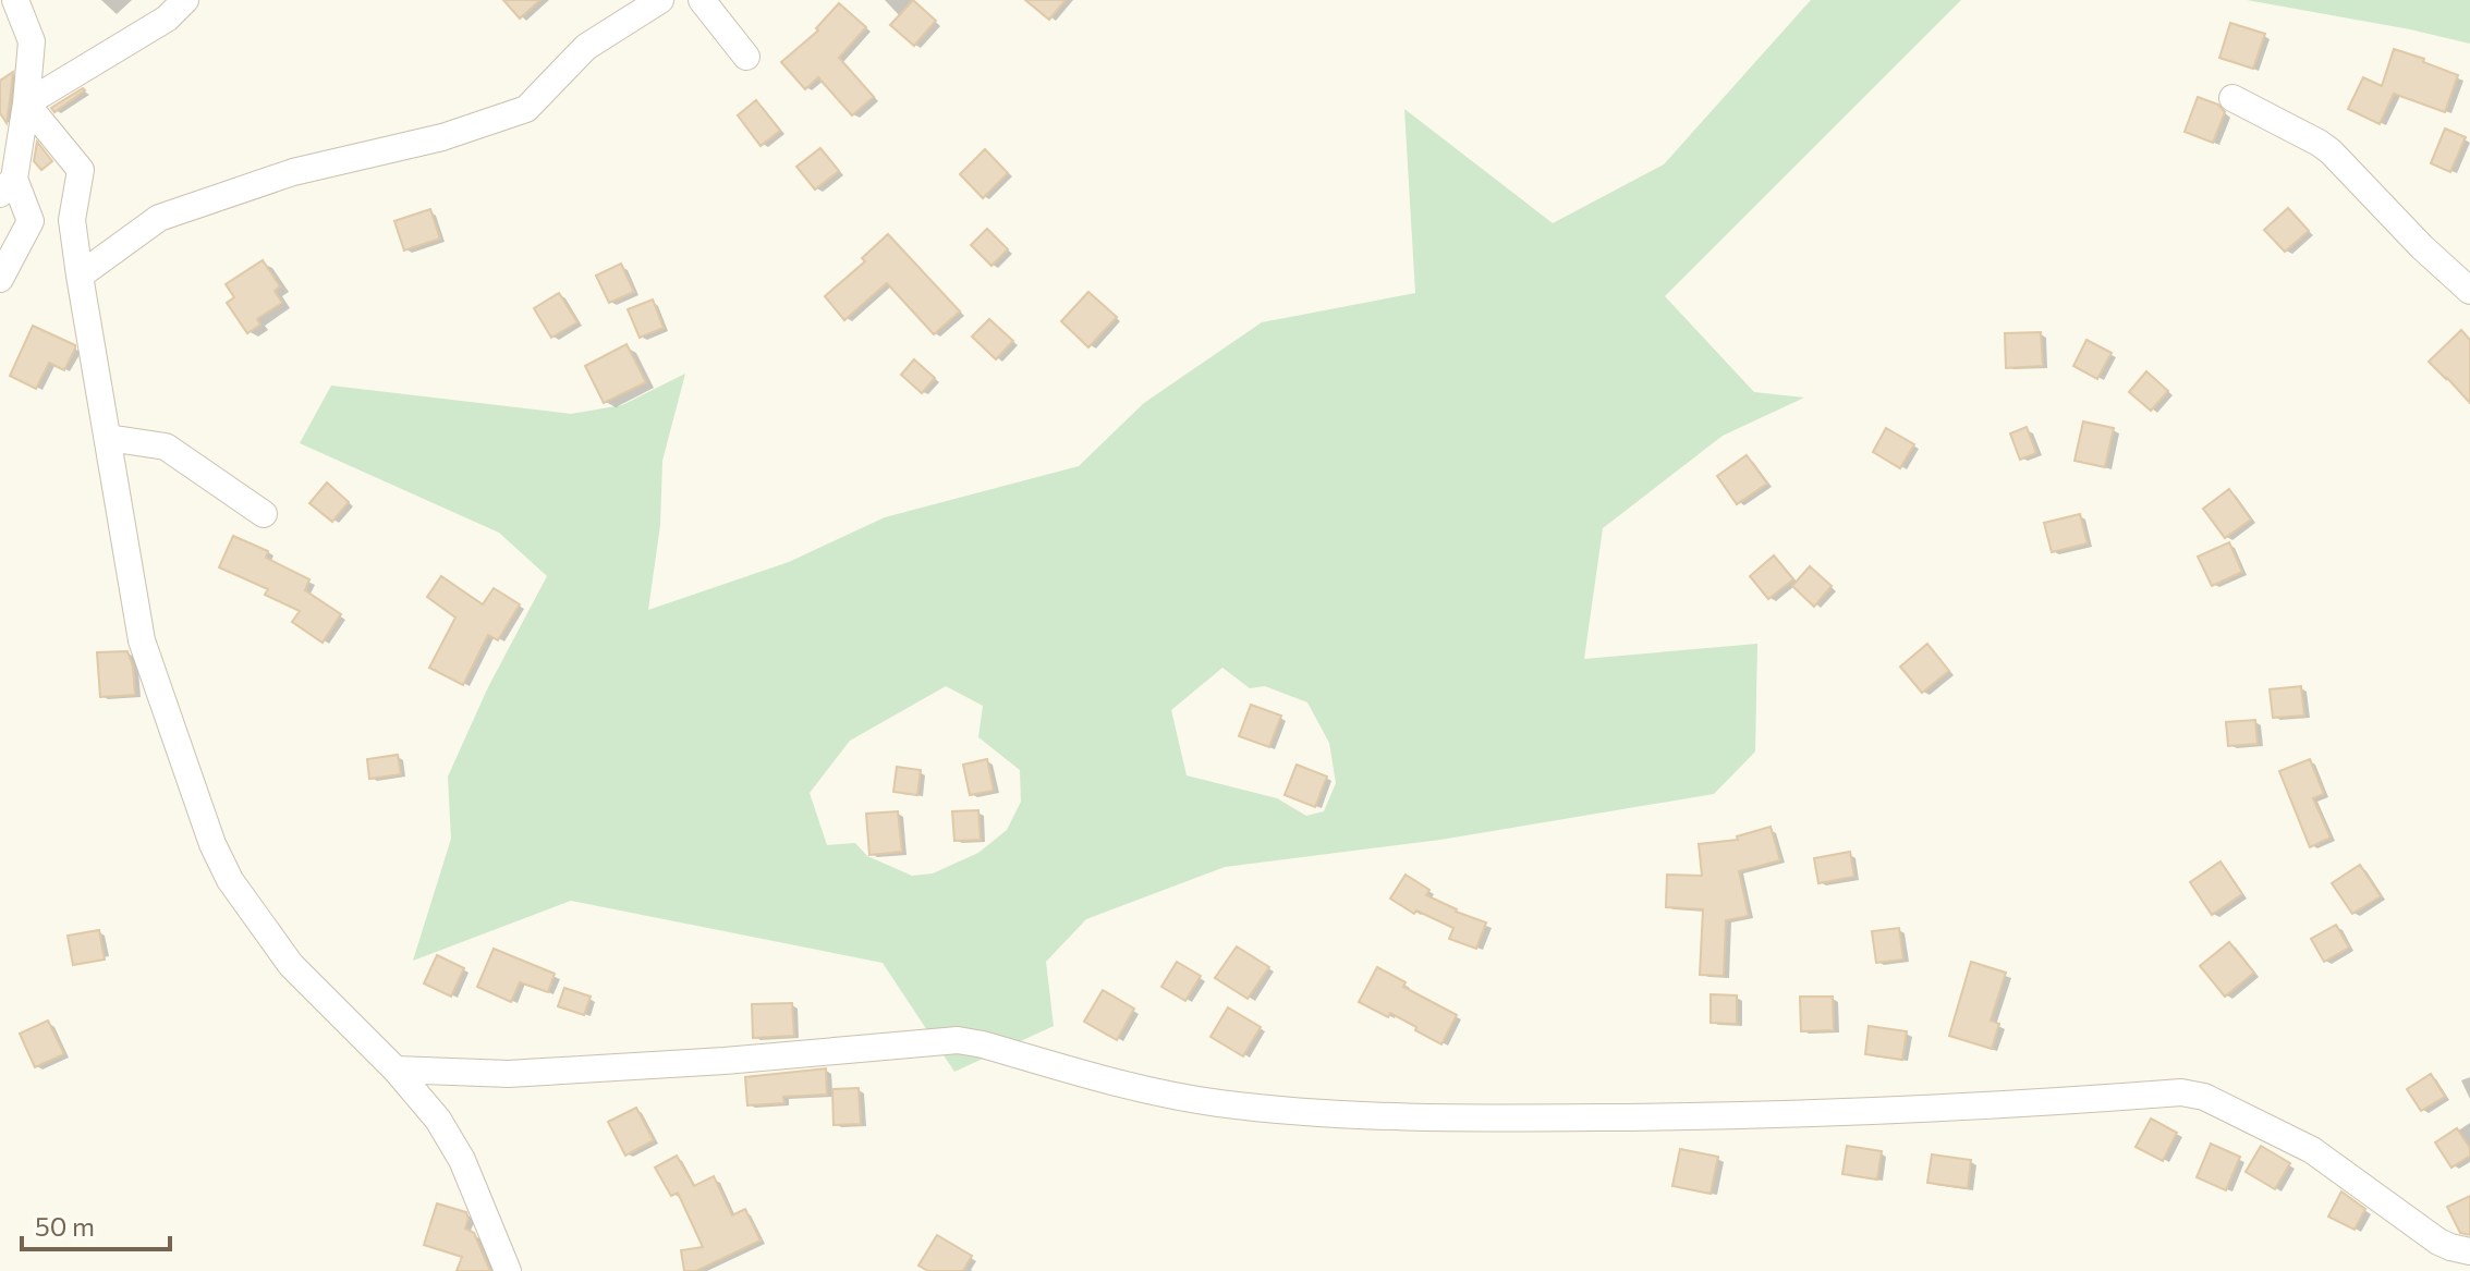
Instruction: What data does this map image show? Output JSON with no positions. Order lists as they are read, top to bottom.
{
  "scale_bar": "50 m"
}
